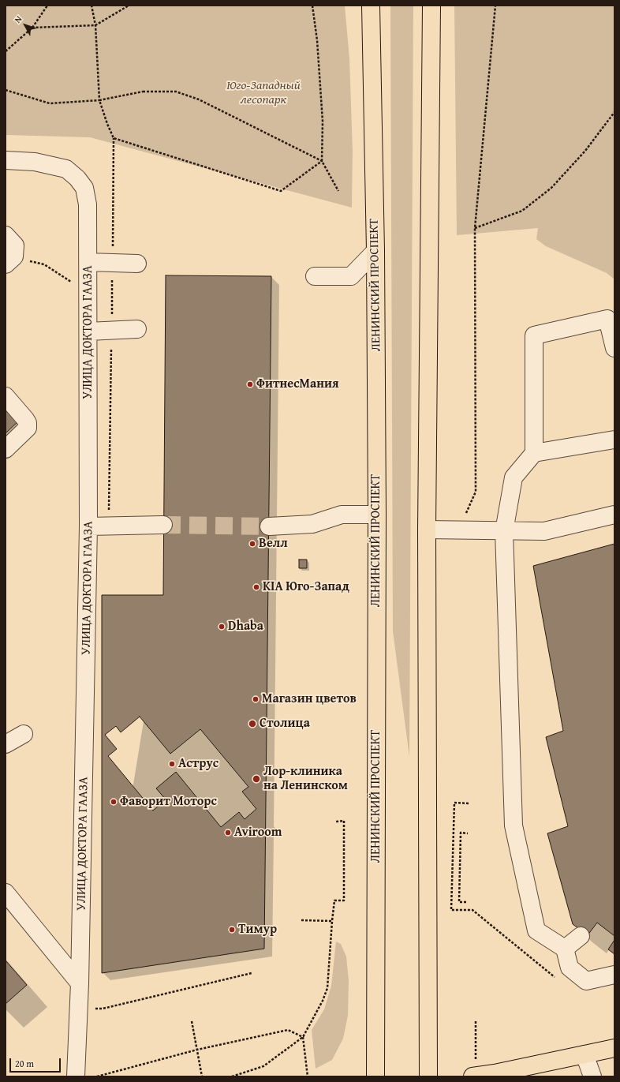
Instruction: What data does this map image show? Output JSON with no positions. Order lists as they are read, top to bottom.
{
  "streets": {
    "main road": ["ЛЕНИНСКИЙ ПРОСПЕКТ"],
    "street": ["УЛИЦА ДОКТОРА ГААЗА"]
  },
  "parks": ["Юго-Западный лесопарк"],
  "places": [
    "ФитнесМания",
    "Велл",
    "KIA Юго-Запад",
    "Dhaba",
    "Магазин цветов",
    "Столица",
    "Аструс",
    "Лор-клиника на Ленинском",
    "Фаворит Моторс",
    "Aviroom",
    "Тимур"
  ],
  "scale_bar": "20 m",
  "north": "top left"
}
